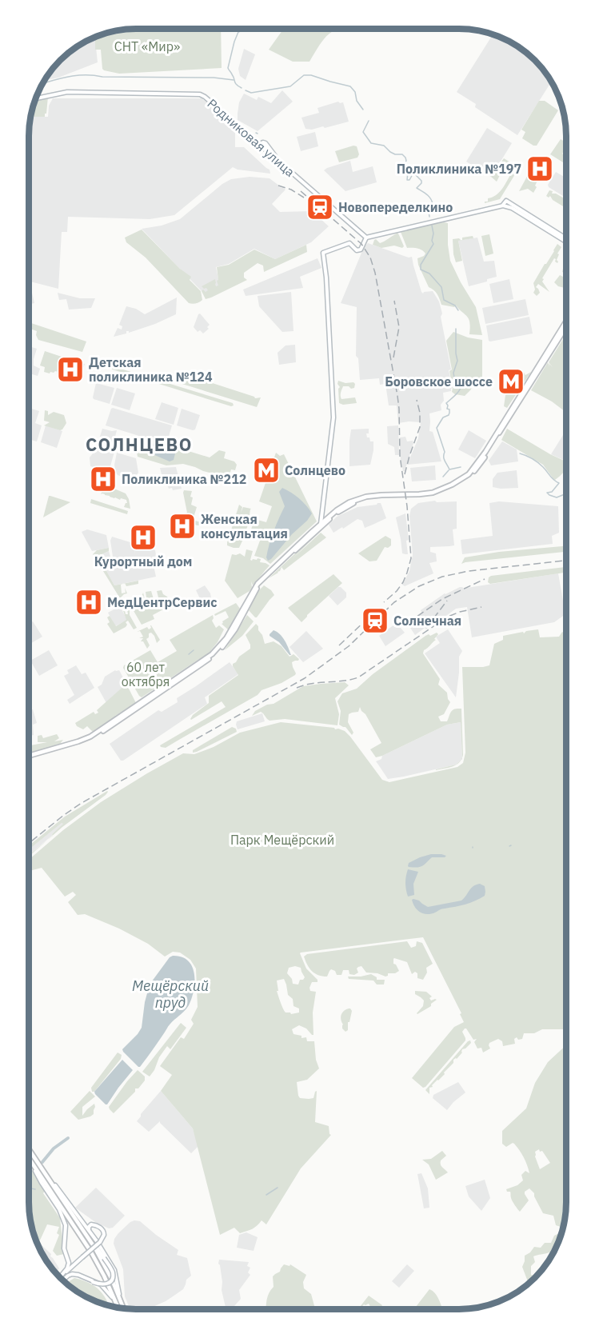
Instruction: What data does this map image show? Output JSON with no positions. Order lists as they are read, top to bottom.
{
  "streets": {
    "main road": ["Родниковая улица"]
  },
  "districts": ["СОЛНЦЕВО"],
  "water": ["Мещёрский пруд"],
  "parks": ["СНТ «Мир»", "60 лет октября", "Парк Мещёрский"],
  "places": {
    "hospital": [
      "Поликлиника №197",
      "Детская поликлиника №124",
      "Поликлиника №212",
      "Женская консультация",
      "Курортный дом",
      "МедЦентрСервис"
    ],
    "station": ["Новопеределкино", "Солнечная"],
    "metro station": ["Боровское шоссе", "Солнцево"]
  }
}
